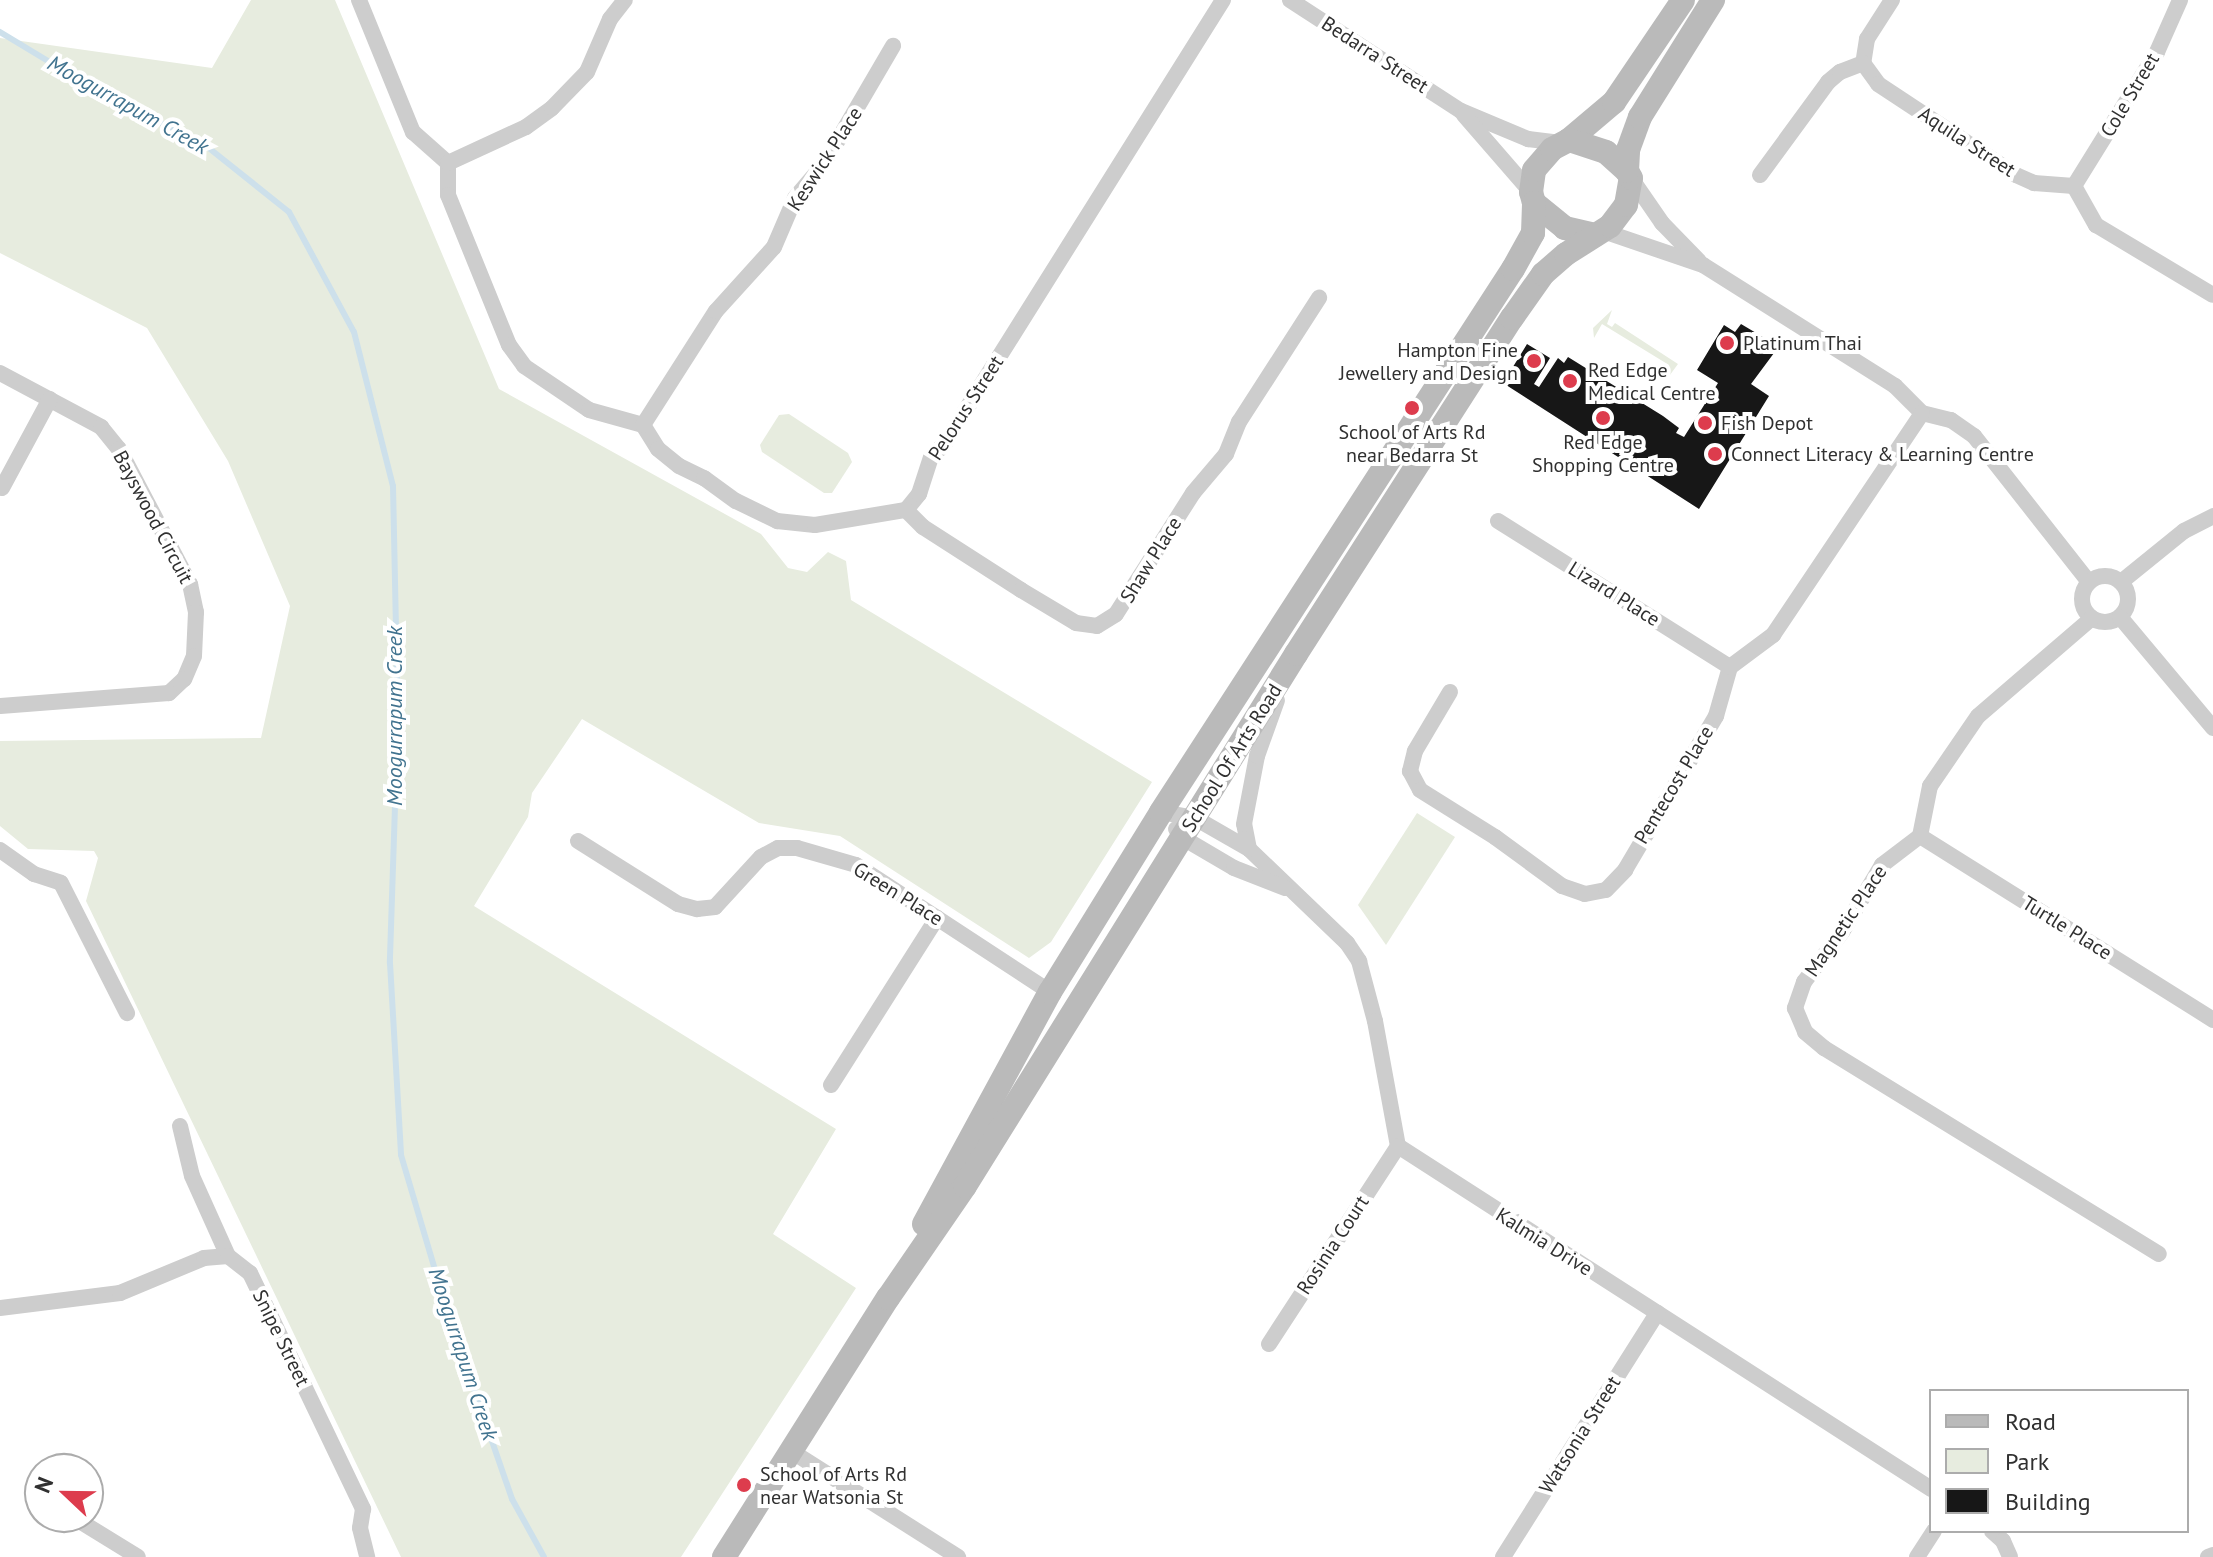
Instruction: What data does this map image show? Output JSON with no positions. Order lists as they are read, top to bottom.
{
  "streets": {
    "street": [
      "Bedarra Street",
      "Cole Street",
      "Aquila Street",
      "Keswick Place",
      "Pelorus Street",
      "Bayswood Circuit",
      "Shaw Place",
      "Lizard Place",
      "School Of Arts Road",
      "Pentecost Place",
      "Green Place",
      "Magnetic Place",
      "Turtle Place",
      "Kalmia Drive",
      "Rosinia Court",
      "Snipe Street",
      "Watsonia Street"
    ]
  },
  "crossings": [
    ["Bedarra Street", "School Of Arts Road"],
    ["Cole Street", "Aquila Street"],
    ["Pelorus Street", "Shaw Place"],
    ["Lizard Place", "Pentecost Place"],
    ["School Of Arts Road", "Green Place"],
    ["Magnetic Place", "Turtle Place"],
    ["Kalmia Drive", "Rosinia Court"],
    ["Kalmia Drive", "Watsonia Street"]
  ],
  "water": ["Moogurrapum Creek"],
  "places": [
    "Platinum Thai",
    "Hampton Fine Jewellery and Design",
    "Red Edge Medical Centre",
    "School of Arts Rd near Bedarra St",
    "Red Edge Shopping Centre",
    "Fish Depot",
    "Connect Literacy & Learning Centre",
    "School of Arts Rd near Watsonia St"
  ],
  "legend": ["Road", "Park", "Building"],
  "north": "left"
}
